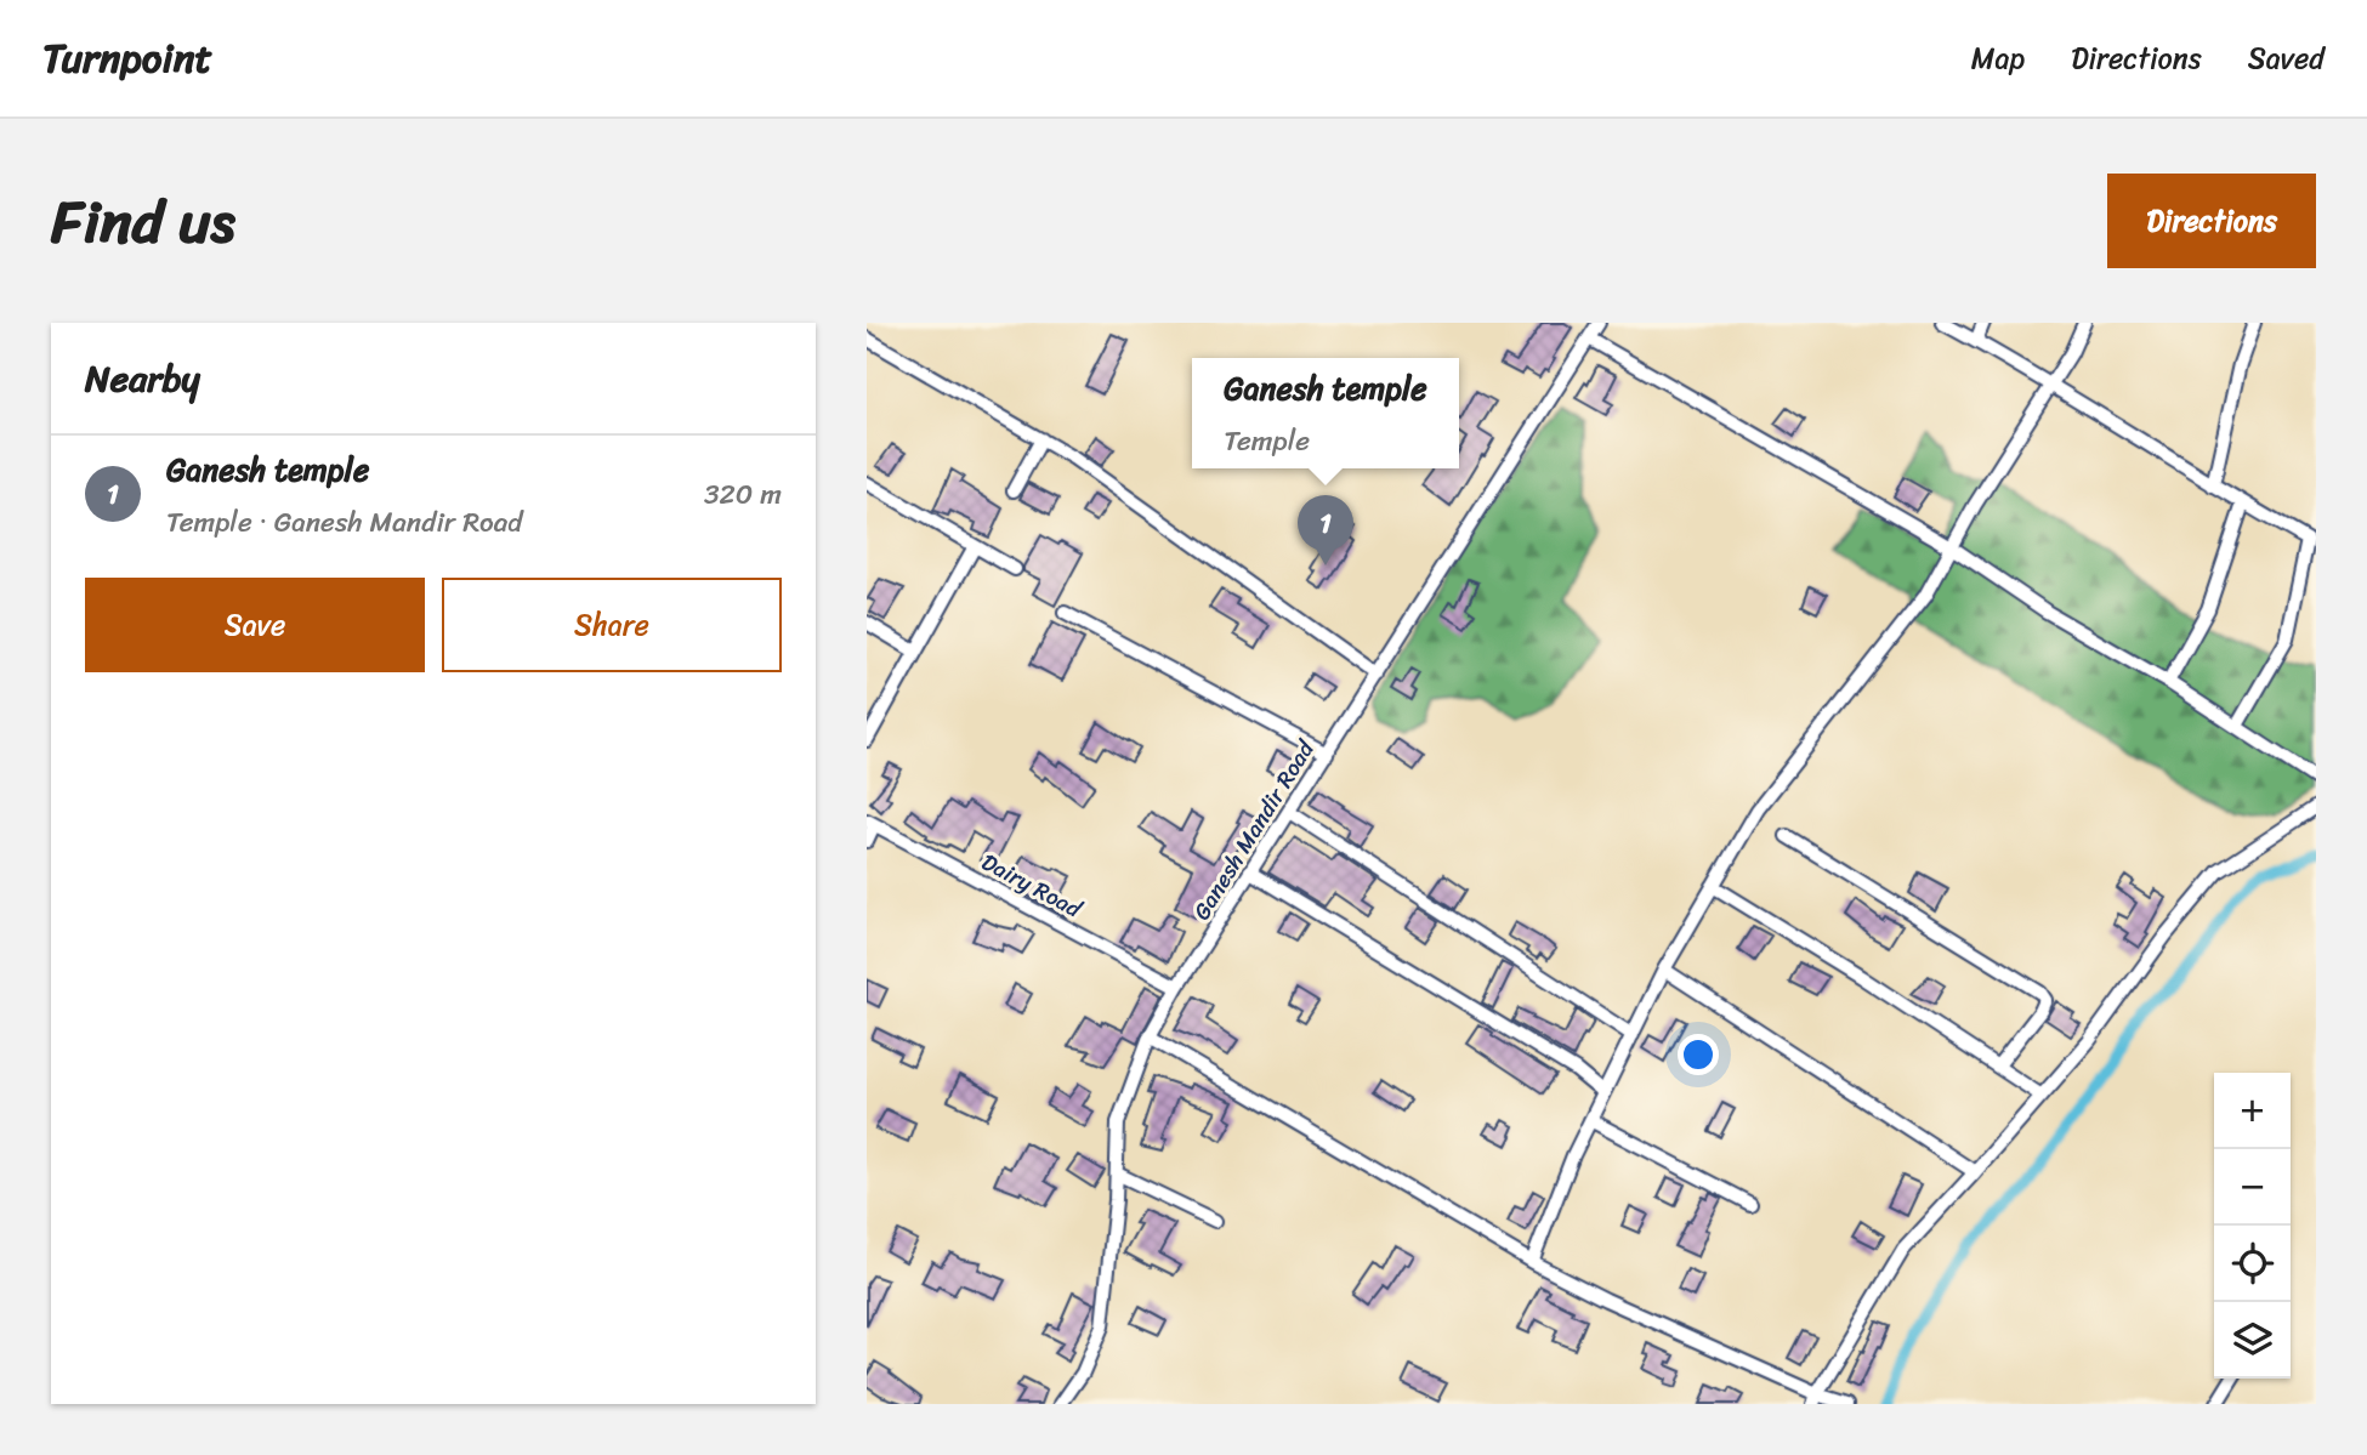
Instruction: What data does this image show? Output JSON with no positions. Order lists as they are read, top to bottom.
{
  "streets": {
    "street": ["Ganesh Mandir Road", "Dairy Road"]
  },
  "crossings": [
    ["Ganesh Mandir Road", "Dairy Road"]
  ],
  "page": {
    "header": "Turnpoint",
    "nav": ["Map", "Directions", "Saved"],
    "title": "Find us",
    "buttons": [
      "Directions",
      ["Save", "Share"]
    ],
    "heading": "Nearby",
    "popup": ["Ganesh temple", "Temple"],
    "list": [
      {
        "mark": "1",
        "name": "Ganesh temple",
        "note": "Temple · Ganesh Mandir Road",
        "value": "320 m"
      }
    ],
    "pins": "1",
    "map_buttons": ["+", "−"]
  }
}
